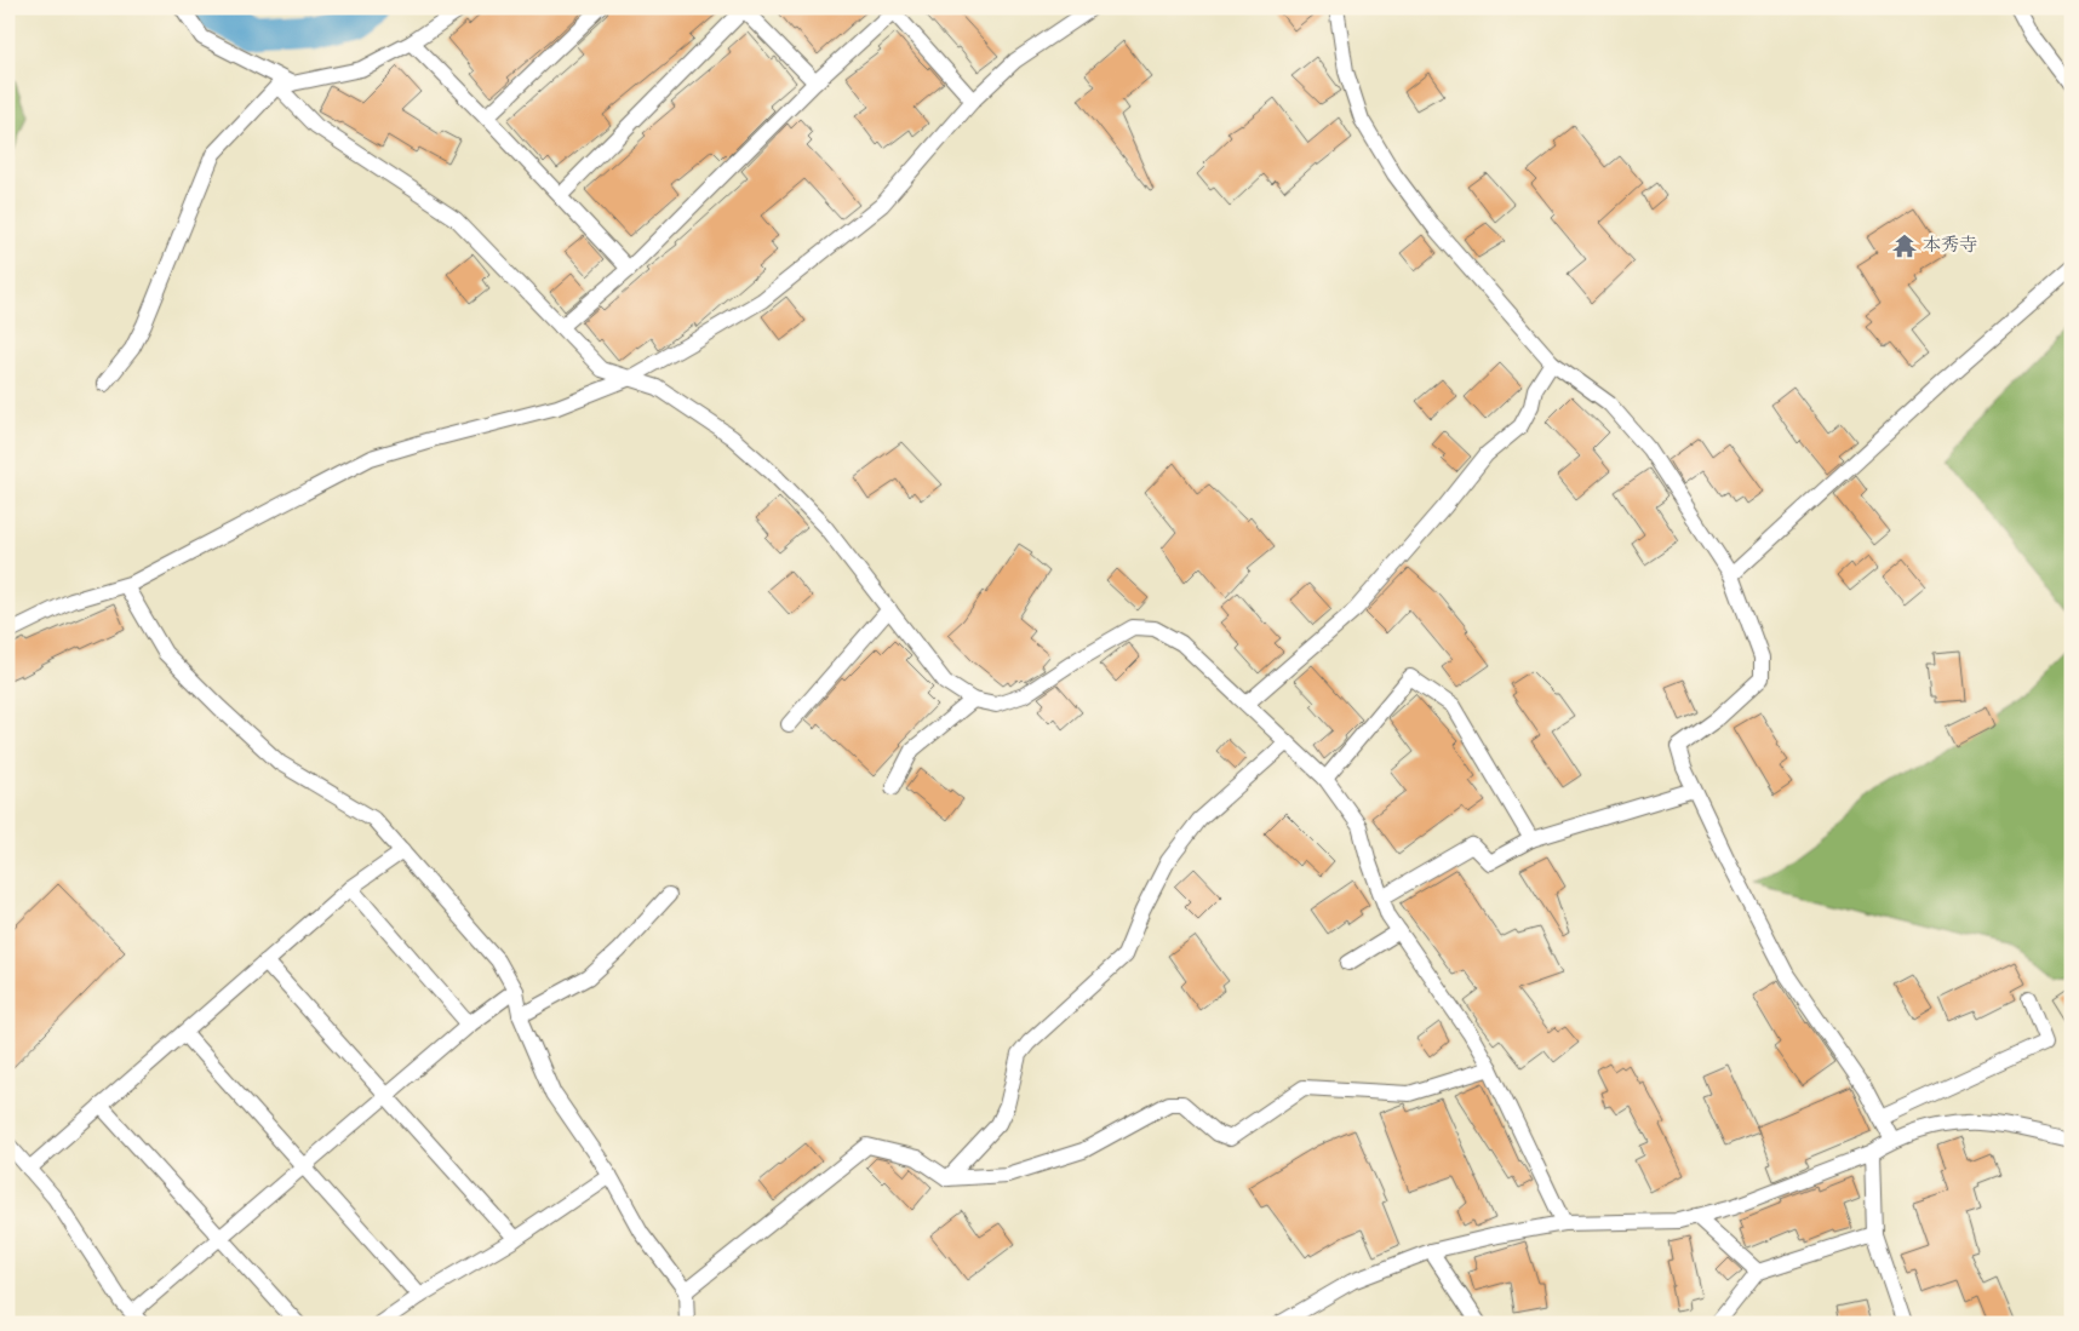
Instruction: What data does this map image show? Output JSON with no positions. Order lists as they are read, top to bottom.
{
  "places": {
    "temple": ["本秀寺"]
  }
}
